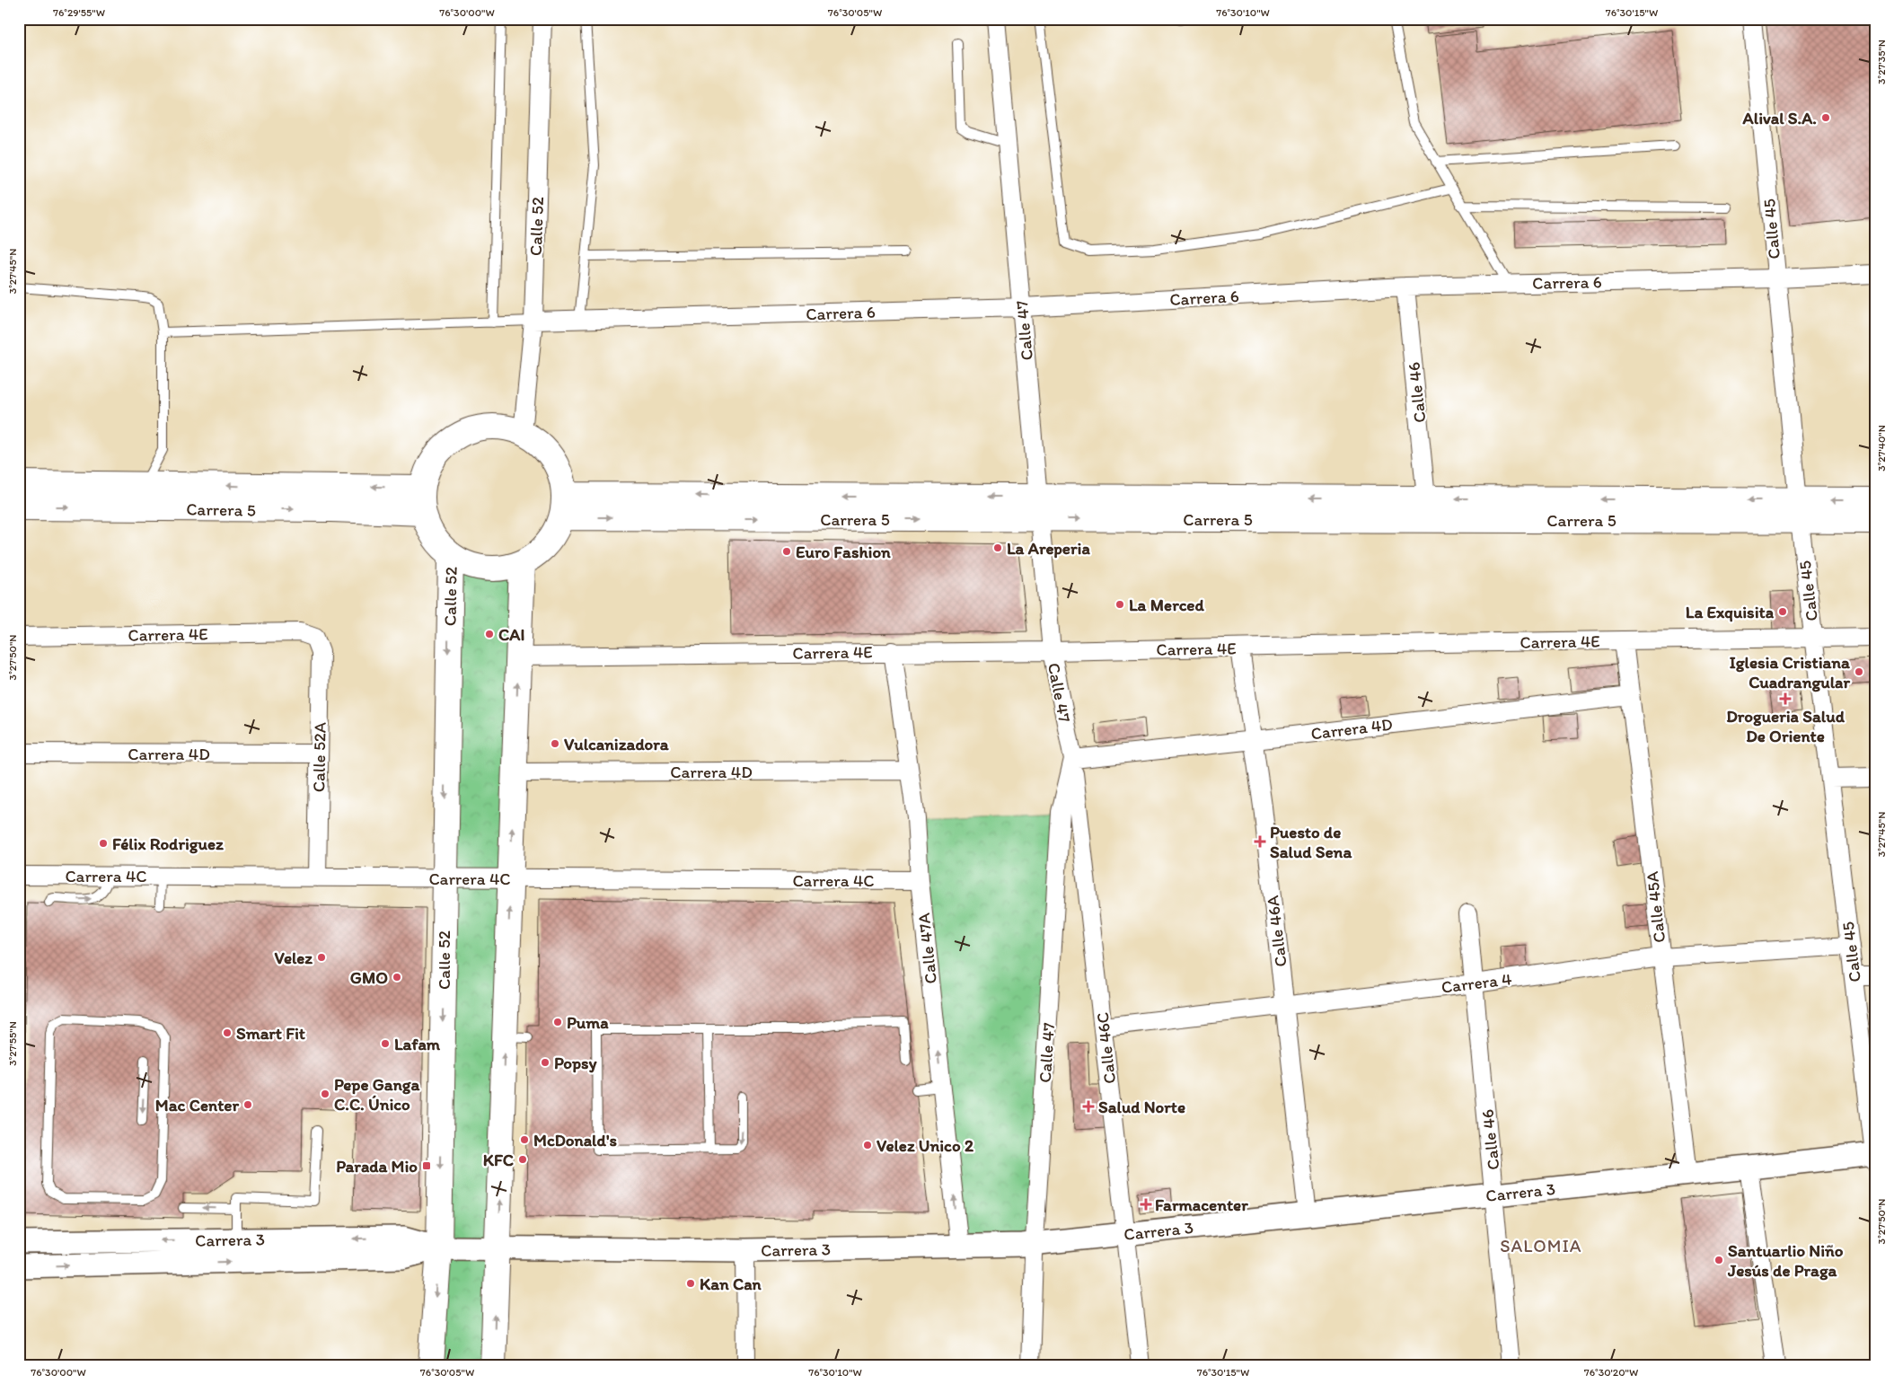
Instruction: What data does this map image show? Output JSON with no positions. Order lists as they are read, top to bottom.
{
  "streets": {
    "main road": ["Calle 52", "Carrera 5"],
    "street": [
      "Calle 45",
      "Carrera 6",
      "Calle 47",
      "Calle 46",
      "Carrera 4E",
      "Carrera 4D",
      "Calle 52A",
      "Carrera 4C",
      "Calle 45A",
      "Calle 46A",
      "Calle 47A",
      "Carrera 4",
      "Calle 46C",
      "Carrera 3"
    ]
  },
  "crossings": [
    ["Calle 52", "Carrera 6"],
    ["Calle 52", "Carrera 5"],
    ["Calle 52", "Carrera 4C"],
    ["Calle 52", "Carrera 3"],
    ["Calle 45", "Carrera 6"],
    ["Calle 45", "Carrera 5"],
    ["Calle 45", "Carrera 4E"],
    ["Calle 45", "Carrera 4"],
    ["Calle 45", "Carrera 3"],
    ["Carrera 6", "Calle 47"],
    ["Carrera 6", "Calle 46"],
    ["Calle 47", "Carrera 5"],
    ["Calle 47", "Carrera 4E"],
    ["Calle 47", "Carrera 4D"],
    ["Calle 47", "Calle 46C"],
    ["Calle 47", "Carrera 3"],
    ["Calle 46", "Carrera 5"],
    ["Calle 46", "Carrera 4"],
    ["Calle 46", "Carrera 3"],
    ["Carrera 4E", "Calle 52A"],
    ["Carrera 4E", "Calle 45A"],
    ["Carrera 4E", "Calle 46A"],
    ["Carrera 4E", "Calle 47A"],
    ["Carrera 4D", "Calle 52A"],
    ["Carrera 4D", "Calle 45A"],
    ["Carrera 4D", "Calle 46A"],
    ["Carrera 4D", "Calle 47A"],
    ["Carrera 4D", "Calle 46C"],
    ["Calle 52A", "Carrera 4C"],
    ["Carrera 4C", "Calle 47A"],
    ["Calle 45A", "Carrera 4"],
    ["Calle 45A", "Carrera 3"],
    ["Calle 46A", "Carrera 4"],
    ["Calle 46A", "Carrera 3"],
    ["Calle 47A", "Carrera 3"],
    ["Carrera 4", "Calle 46C"],
    ["Calle 46C", "Carrera 3"]
  ],
  "one_way": ["Calle 52", "Calle 47A"],
  "districts": ["SALOMIA"],
  "places": {
    "other": [
      "Alival S.A.",
      "La Areperia",
      "Euro Fashion",
      "La Merced",
      "La Exquisita",
      "CAI",
      "Iglesia Cristiana Cuadrangular",
      "Vulcanizadora",
      "Félix Rodriguez",
      "Velez",
      "GMO",
      "Puma",
      "Smart Fit",
      "Lafam",
      "Popsy",
      "Pepe Ganga C.C. Único",
      "Mac Center",
      "McDonald's",
      "Velez Unico 2",
      "KFC",
      "Santuarlio Niño Jesús de Praga",
      "Kan Can"
    ],
    "health": [
      "Drogueria Salud De Oriente",
      "Puesto de Salud Sena",
      "Salud Norte",
      "Farmacenter"
    ],
    "transit": ["Parada Mio"]
  },
  "coordinates": [
    "76°29'55\"W",
    "76°30'00\"W",
    "76°30'05\"W",
    "76°30'10\"W",
    "76°30'15\"W",
    "3°27'35\"N",
    "3°27'45\"N",
    "3°27'40\"N",
    "3°27'50\"N",
    "3°27'55\"N",
    "76°30'20\"W"
  ]
}
